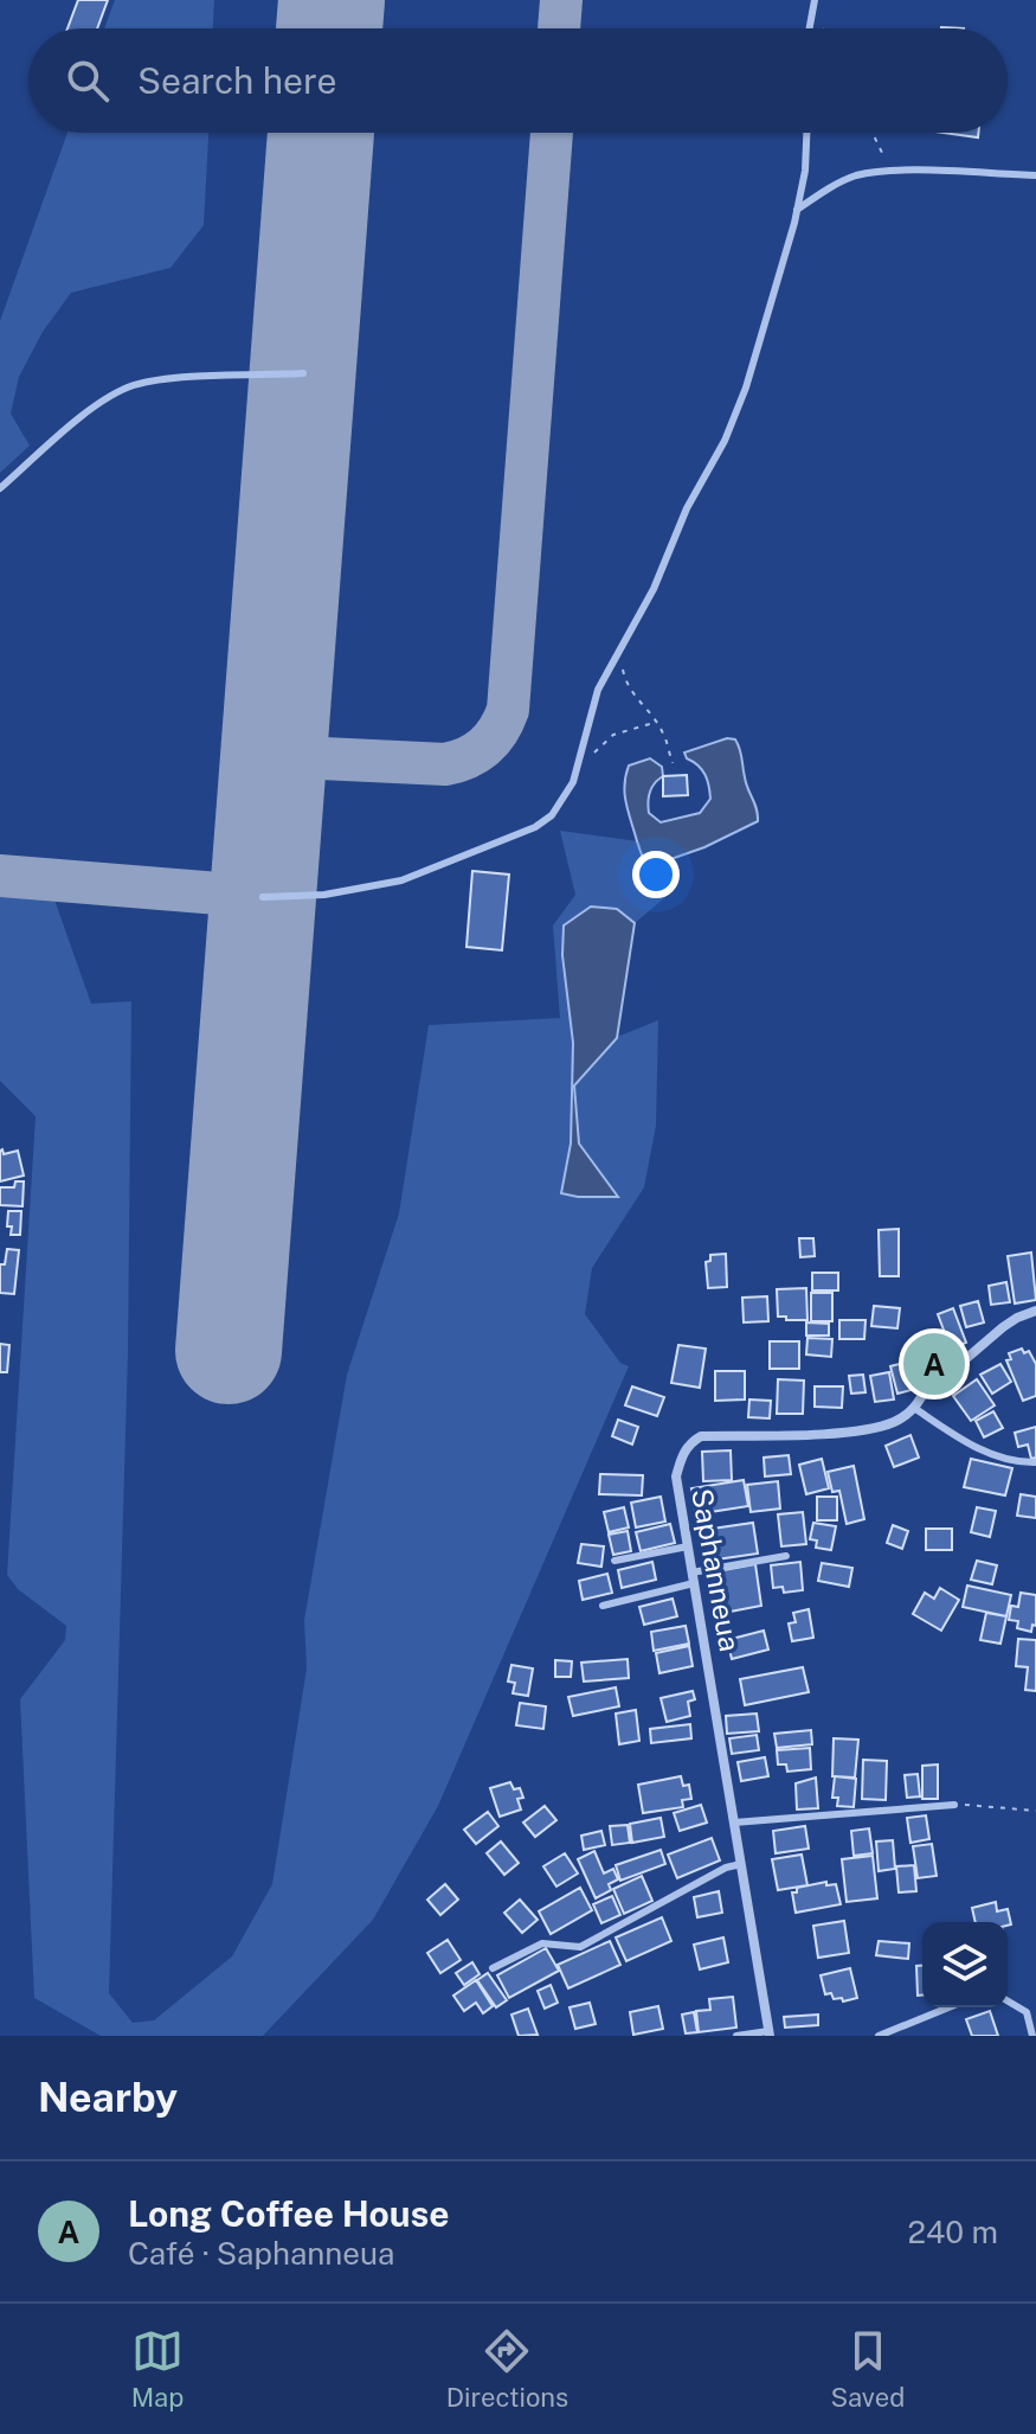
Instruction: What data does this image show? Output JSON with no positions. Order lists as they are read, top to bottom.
{
  "streets": {
    "street": ["Saphanneua"]
  },
  "page": {
    "search": "Search here",
    "pins": "A",
    "heading": "Nearby",
    "list": [
      {
        "mark": "A",
        "name": "Long Coffee House",
        "note": "Café · Saphanneua",
        "value": "240 m"
      }
    ],
    "nav": ["Map", "Directions", "Saved"]
  }
}
